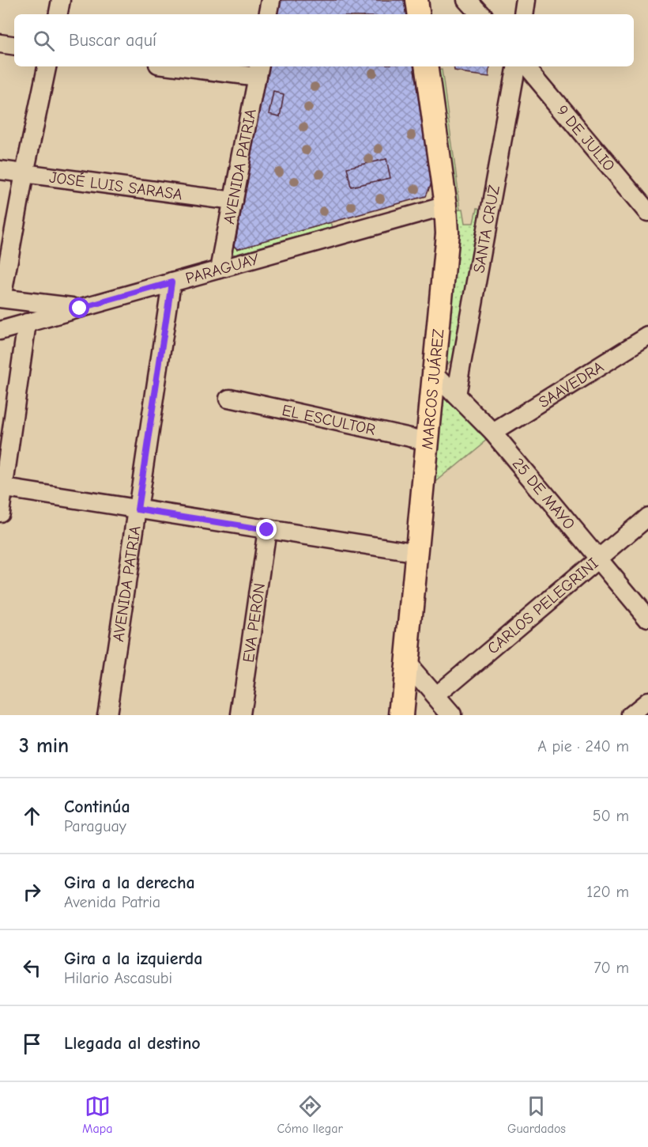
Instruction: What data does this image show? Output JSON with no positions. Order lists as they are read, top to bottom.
{
  "streets": {
    "main road": ["MARCOS JUÁREZ"],
    "street": [
      "9 DE JULIO",
      "AVENIDA PATRIA",
      "JOSÉ LUIS SARASA",
      "SANTA CRUZ",
      "PARAGUAY",
      "SAAVEDRA",
      "EL ESCULTOR",
      "25 DE MAYO",
      "CARLOS PELEGRINI",
      "EVA PERÓN"
    ]
  },
  "crossings": [
    ["AVENIDA PATRIA", "JOSÉ LUIS SARASA"],
    ["AVENIDA PATRIA", "PARAGUAY"],
    ["SANTA CRUZ", "25 DE MAYO"],
    ["PARAGUAY", "MARCOS JUÁREZ"],
    ["SAAVEDRA", "25 DE MAYO"],
    ["MARCOS JUÁREZ", "EL ESCULTOR"],
    ["MARCOS JUÁREZ", "25 DE MAYO"],
    ["25 DE MAYO", "CARLOS PELEGRINI"]
  ],
  "page": {
    "search": "Buscar aquí",
    "heading": ["3 min", "A pie · 240 m"],
    "list": [
      ["Continúa", "Paraguay", "50 m"],
      ["Gira a la derecha", "Avenida Patria", "120 m"],
      ["Gira a la izquierda", "Hilario Ascasubi", "70 m"],
      "Llegada al destino"
    ],
    "nav": ["Mapa", "Cómo llegar", "Guardados"]
  }
}
